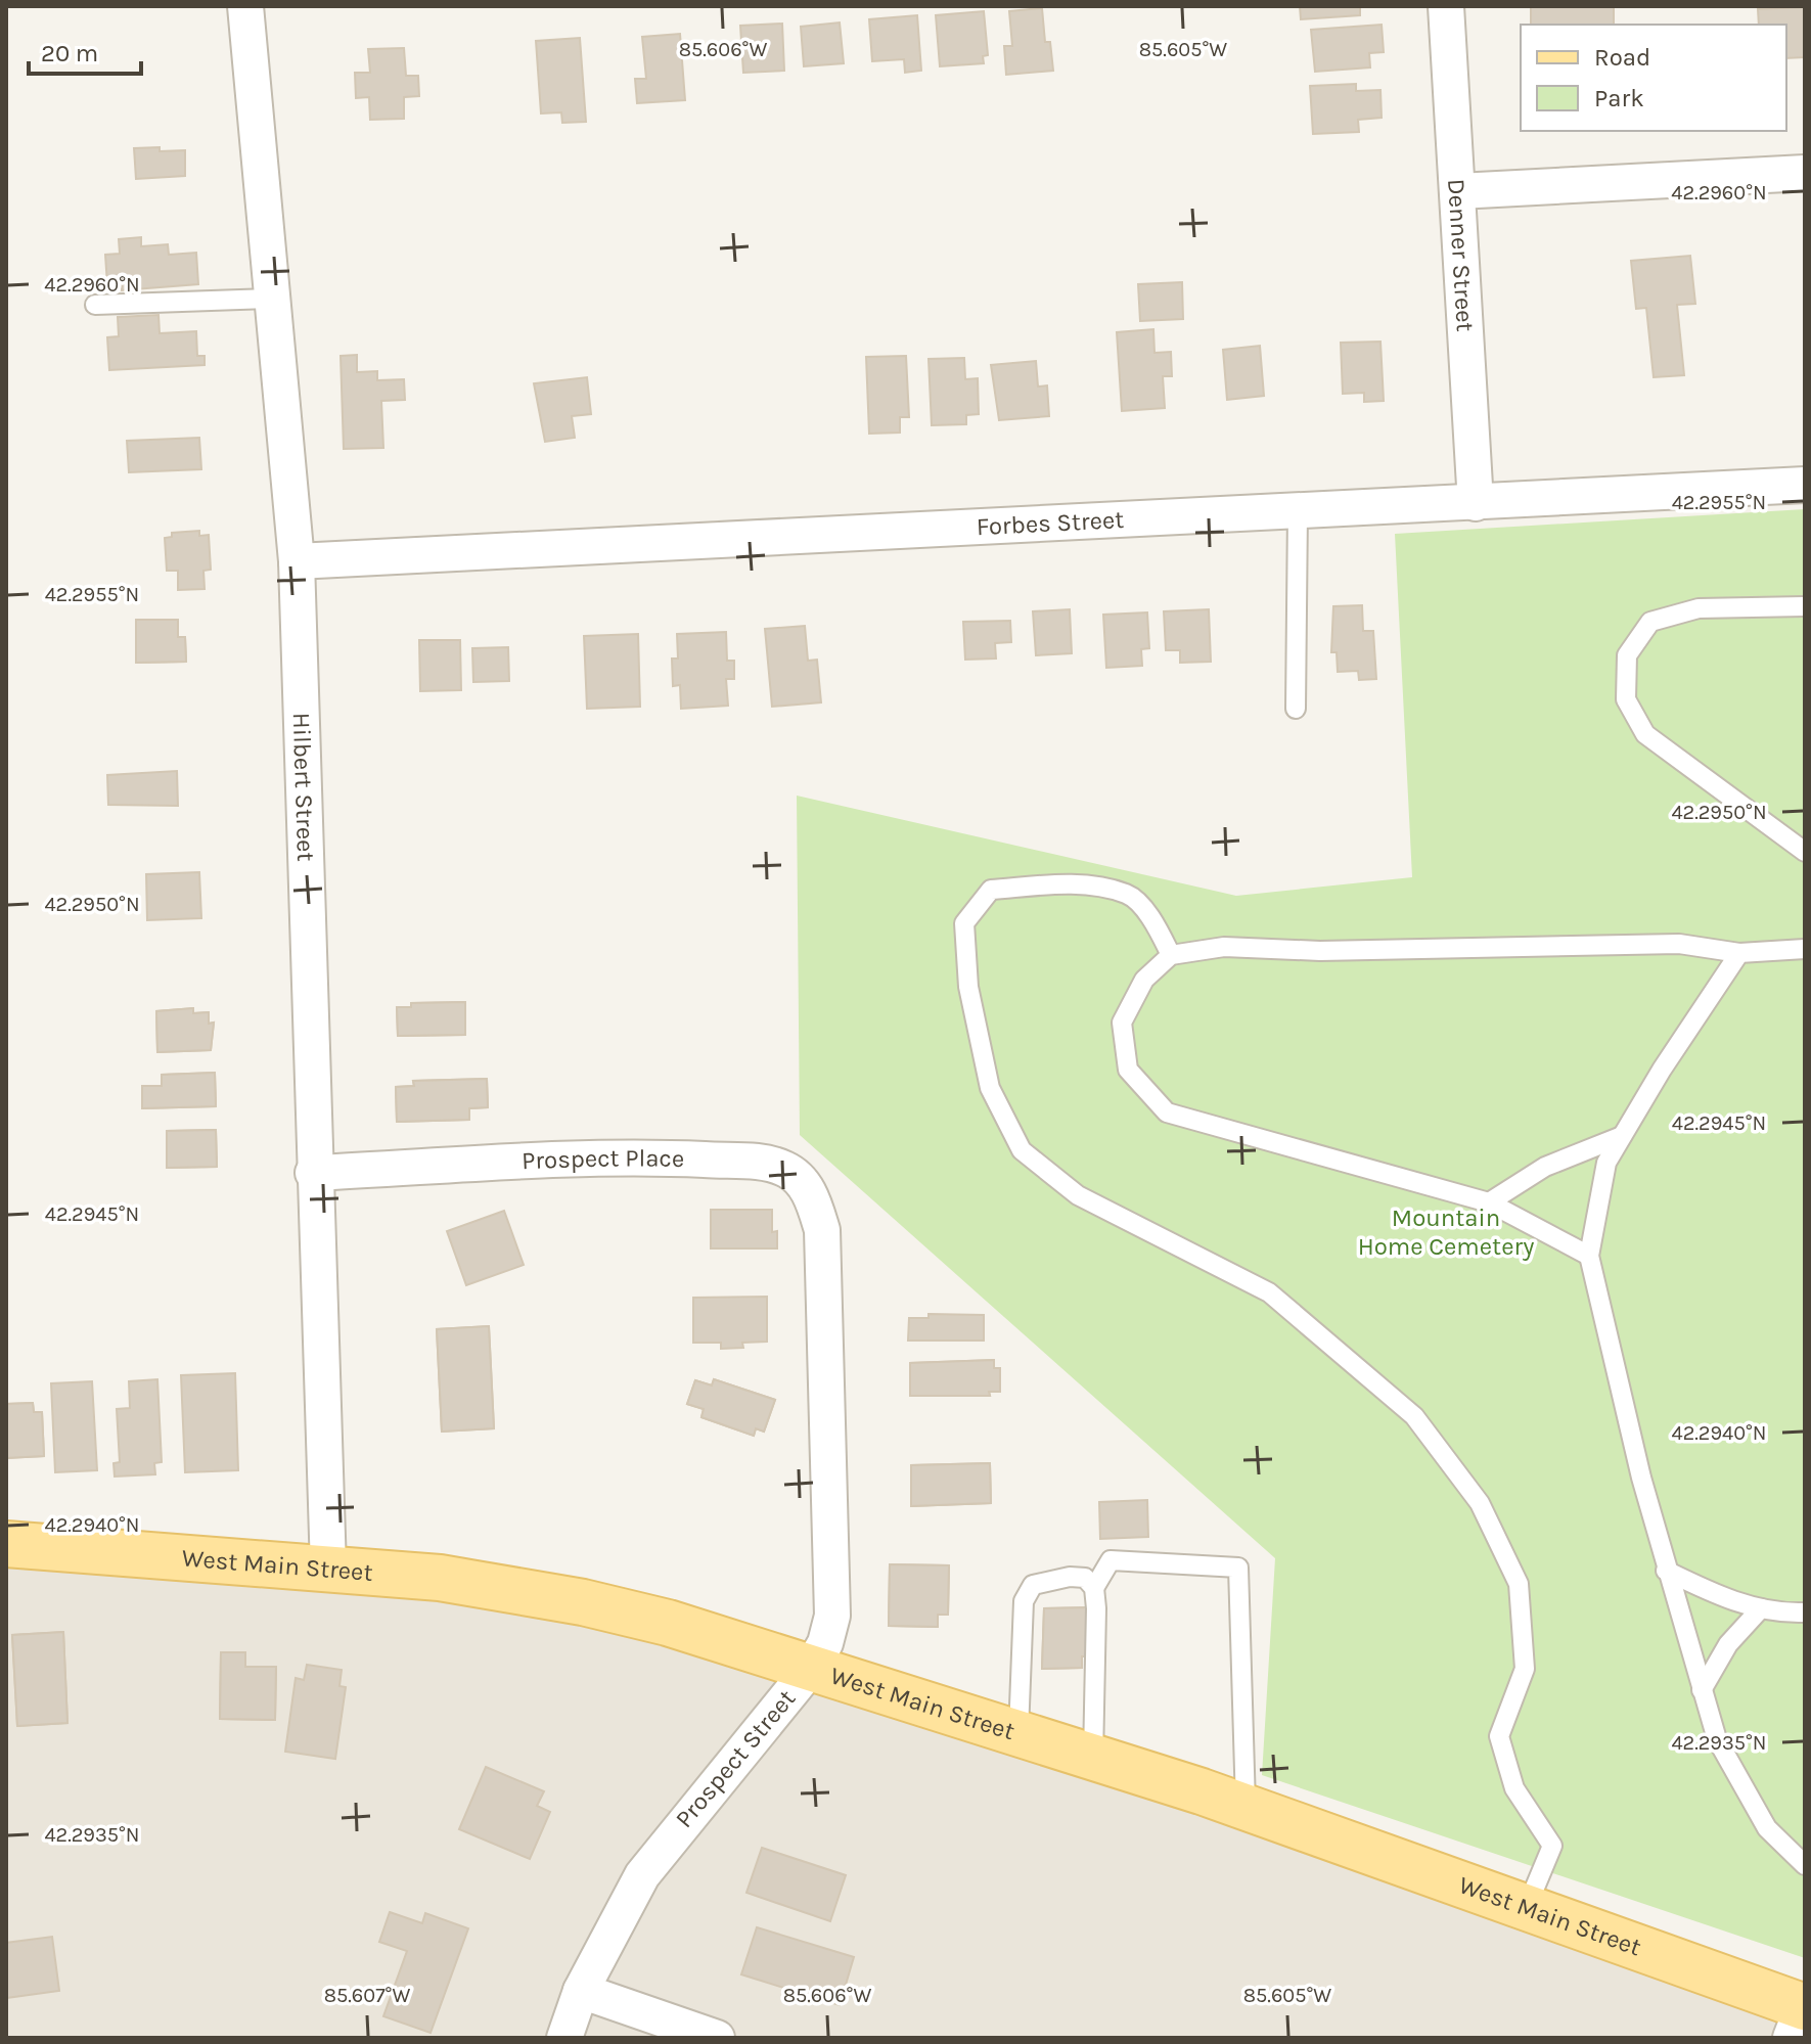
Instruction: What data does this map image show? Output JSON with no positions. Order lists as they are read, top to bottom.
{
  "streets": {
    "main road": ["West Main Street"],
    "street": [
      "Denner Street",
      "Forbes Street",
      "Hilbert Street",
      "Prospect Place",
      "Prospect Street"
    ]
  },
  "crossings": [
    ["Denner Street", "Forbes Street"],
    ["Forbes Street", "Hilbert Street"],
    ["Hilbert Street", "Prospect Place"],
    ["Hilbert Street", "West Main Street"],
    ["Prospect Place", "Prospect Street"],
    ["West Main Street", "Prospect Street"]
  ],
  "parks": ["Mountain Home Cemetery"],
  "legend": ["Road", "Park"],
  "scale_bar": "20 m",
  "coordinates": [
    "85.606°W",
    "85.605°W",
    "42.2960°N",
    "42.2955°N",
    "42.2950°N",
    "42.2945°N",
    "42.2940°N",
    "42.2935°N",
    "85.607°W"
  ]
}
